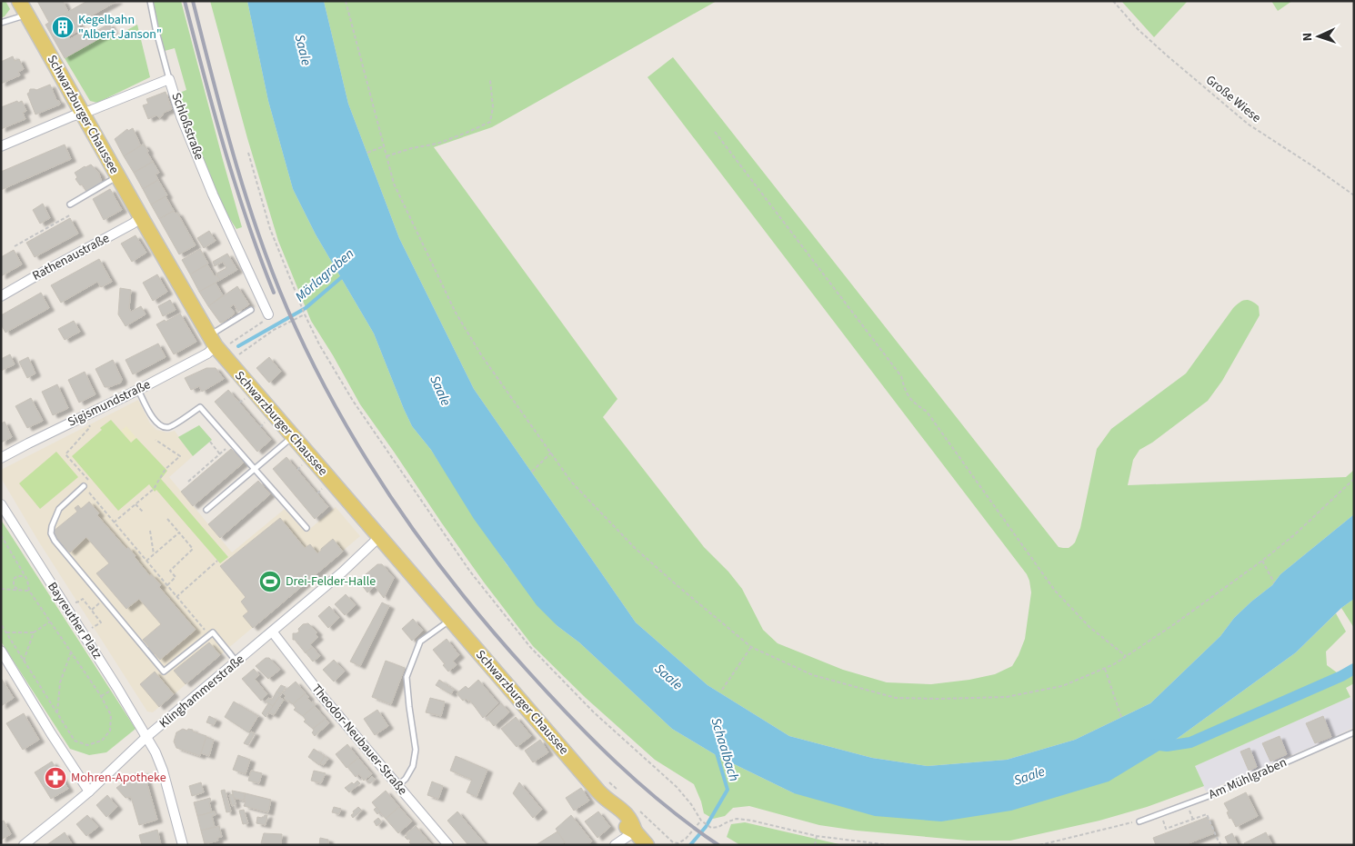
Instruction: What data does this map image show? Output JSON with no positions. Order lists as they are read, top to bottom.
{
  "streets": {
    "main road": ["Schwarzburger Chaussee"],
    "street": [
      "Schloßstraße",
      "Rathenaustraße",
      "Sigismundstraße",
      "Bayreuther Platz",
      "Klinghammerstraße",
      "Theodor-Neubauer-Straße"
    ],
    "lane": ["Am Mühlgraben"],
    "path": ["Große Wiese"]
  },
  "crossings": [
    ["Schwarzburger Chaussee", "Schloßstraße"],
    ["Schwarzburger Chaussee", "Rathenaustraße"],
    ["Schwarzburger Chaussee", "Sigismundstraße"],
    ["Schwarzburger Chaussee", "Klinghammerstraße"],
    ["Bayreuther Platz", "Klinghammerstraße"],
    ["Klinghammerstraße", "Theodor-Neubauer-Straße"]
  ],
  "water": ["Saale", "Mörlagraben", "Schaalbach"],
  "places": {
    "building": ["Kegelbahn \"Albert Janson\""],
    "sports": ["Drei-Felder-Halle"],
    "pharmacy": ["Mohren-Apotheke"]
  },
  "north": "left"
}
